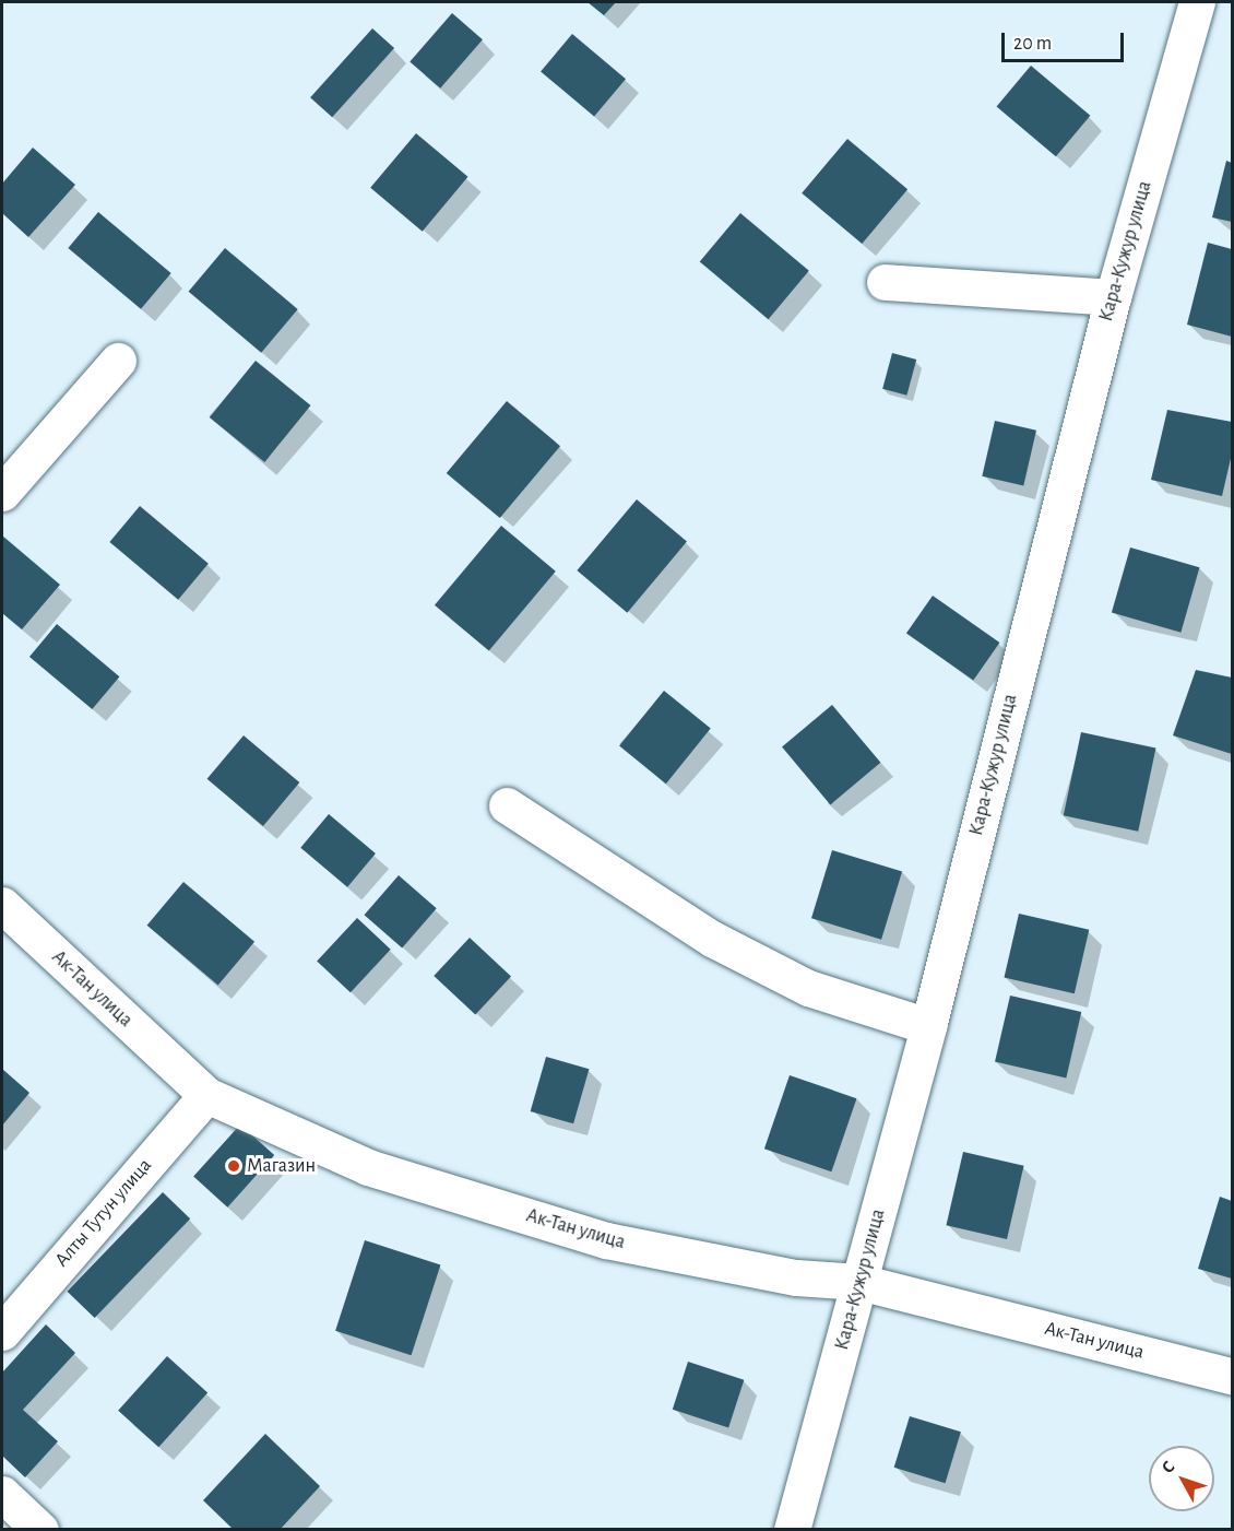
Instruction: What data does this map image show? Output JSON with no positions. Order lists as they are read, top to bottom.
{
  "streets": {
    "street": ["Кара-Кужур улица", "Ак-Тан улица", "Алты Тутун улица"]
  },
  "crossings": [
    ["Кара-Кужур улица", "Ак-Тан улица"],
    ["Ак-Тан улица", "Алты Тутун улица"]
  ],
  "places": ["Магазин"],
  "scale_bar": "20 m",
  "north": "top left"
}
